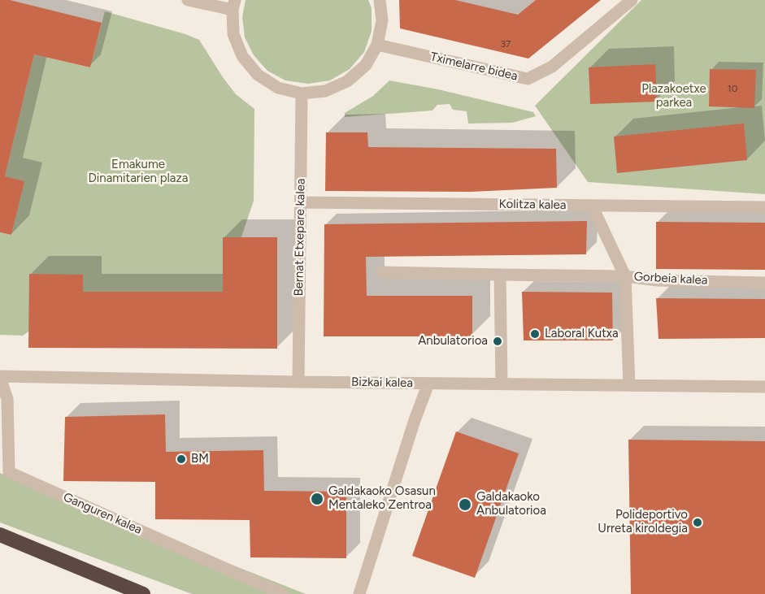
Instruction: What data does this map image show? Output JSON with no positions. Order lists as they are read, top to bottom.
{
  "streets": {
    "street": [
      "Tximelarre bidea",
      "Kolitza kalea",
      "Bernat Etxepare kalea",
      "Gorbeia kalea",
      "Bizkai kalea",
      "Ganguren kalea"
    ]
  },
  "crossings": [
    ["Kolitza kalea", "Bernat Etxepare kalea"],
    ["Kolitza kalea", "Gorbeia kalea"],
    ["Bernat Etxepare kalea", "Bizkai kalea"],
    ["Bizkai kalea", "Ganguren kalea"]
  ],
  "parks": ["Plazakoetxe parkea", "Emakume Dinamitarien plaza"],
  "places": [
    "Laboral Kutxa",
    "Anbulatorioa",
    "BM",
    "Galdakaoko Osasun Mentaleko Zentroa",
    "Galdakaoko Anbulatorioa",
    "Polideportivo Urreta kiroldegia"
  ],
  "house_numbers": ["37", "10"]
}
